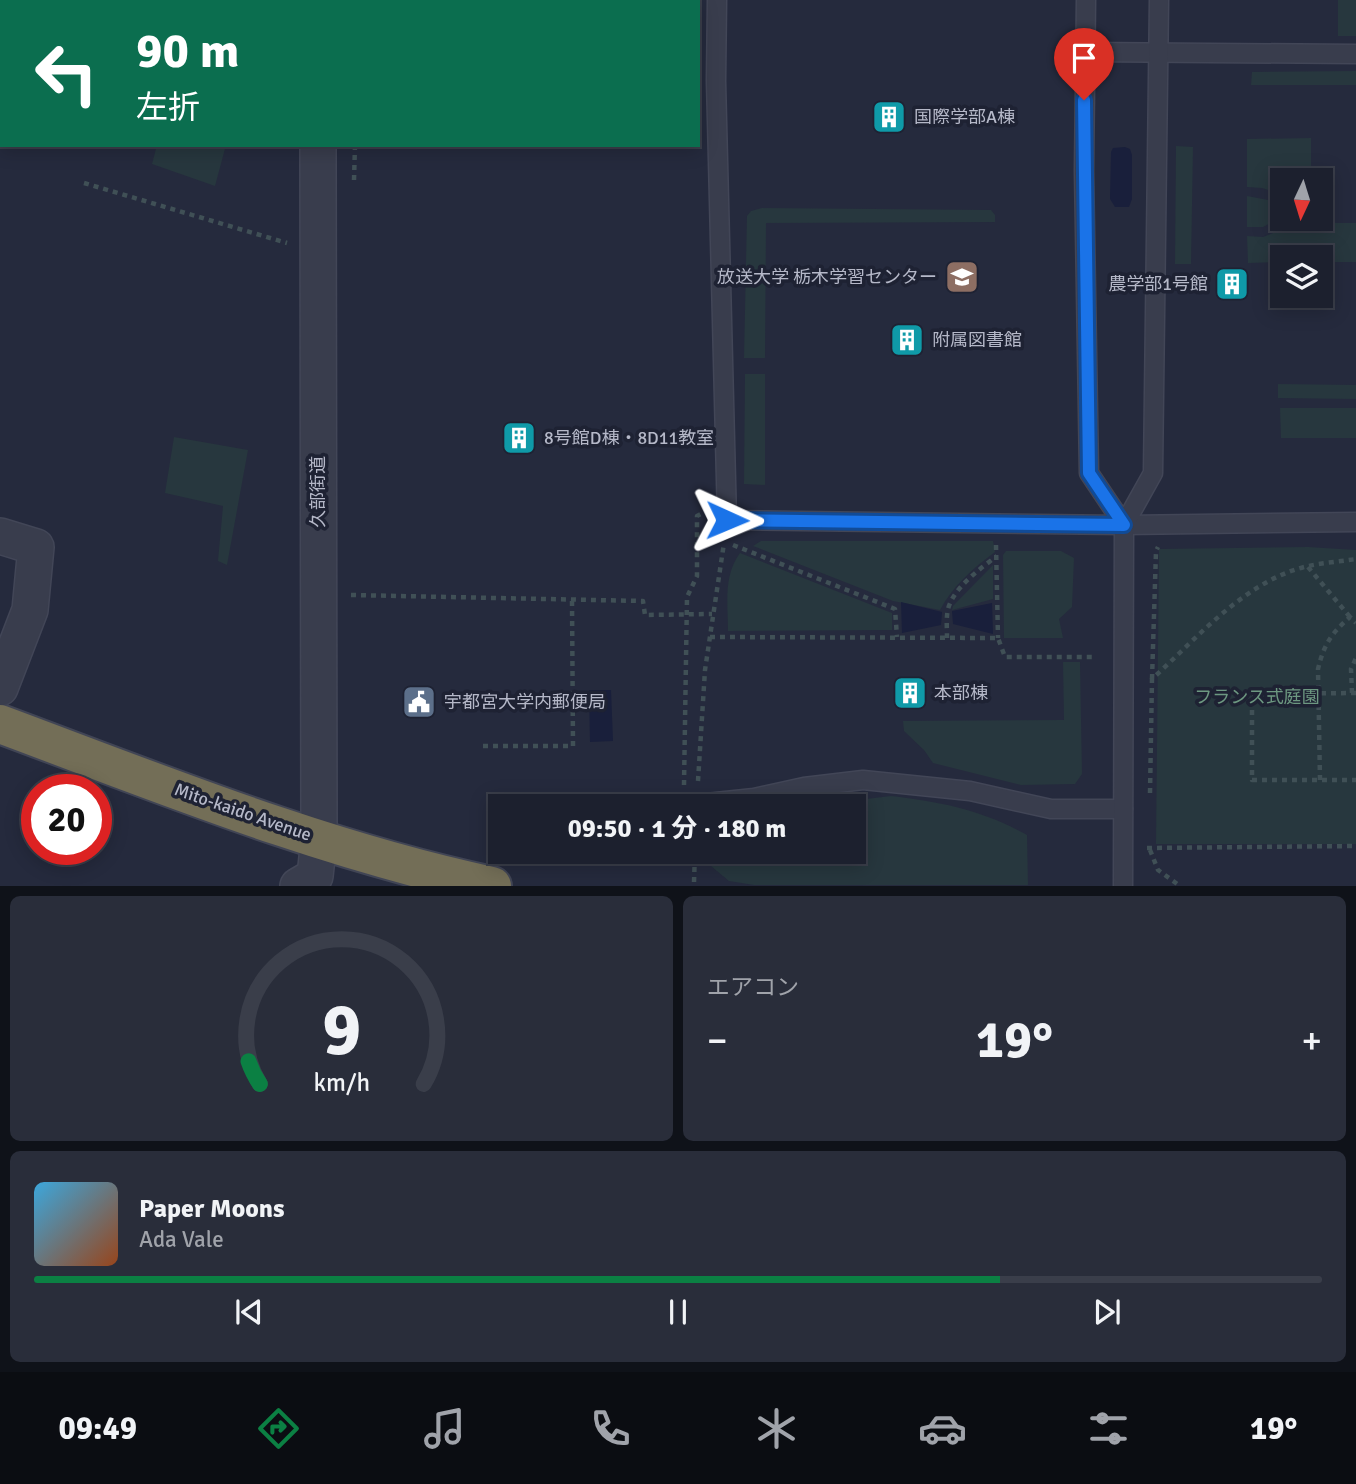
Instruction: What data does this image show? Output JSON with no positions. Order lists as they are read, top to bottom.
{
  "streets": {
    "highway": ["Mito-kaido Avenue"],
    "street": ["久部街道"]
  },
  "crossings": [
    ["久部街道", "Mito-kaido Avenue"]
  ],
  "parks": ["フランス式庭園"],
  "places": {
    "building": [
      "国際学部A棟",
      "農学部1号館",
      "附属図書館",
      "8号館D棟・8D11教室",
      "本部棟"
    ],
    "school or university": ["放送大学 栃木学習センター"],
    "public building": ["宇都宮大学内郵便局"]
  },
  "north": "bottom",
  "page": {
    "turn": ["90 m", "左折"],
    "limit": "20",
    "trip": "09:50 · 1 分 · 180 m",
    "tile": "エアコン",
    "heat": ["−", "19°", "+"],
    "song": ["Paper Moons", "Ada Vale"],
    "tabs": ["09:49", "19°"],
    "gauge": ["9", "km/h"]
  }
}
